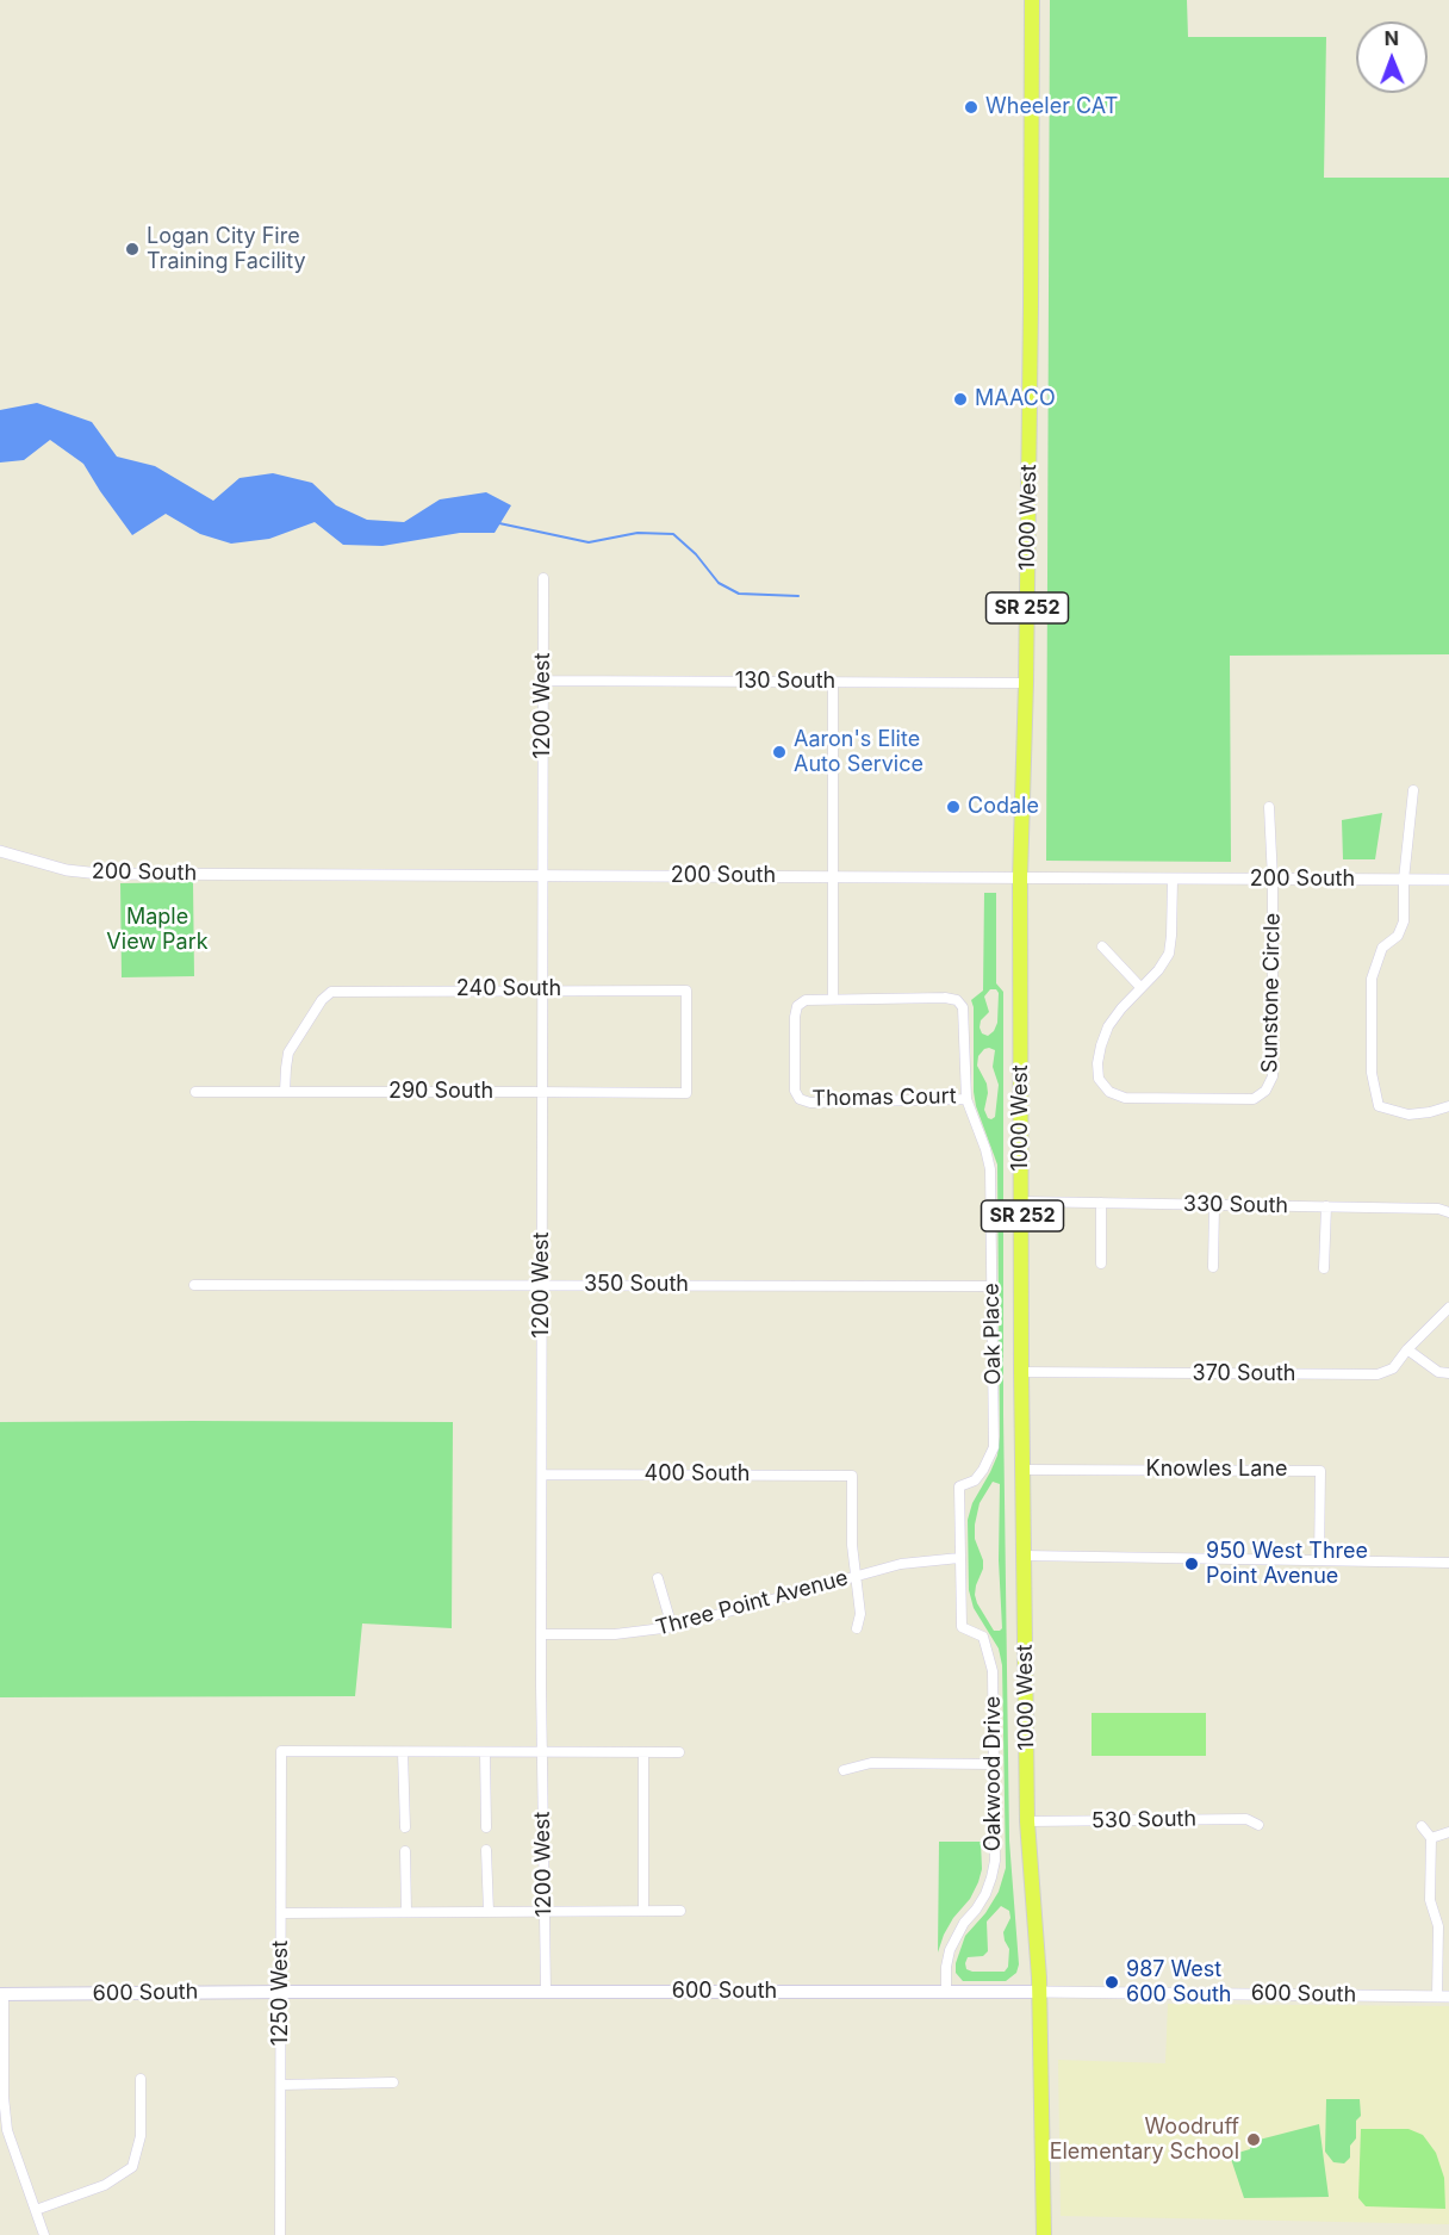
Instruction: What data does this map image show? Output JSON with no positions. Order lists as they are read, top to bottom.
{
  "streets": {
    "main road": ["1000 West", "SR 252", "600 South"],
    "street": [
      "130 South",
      "1200 West",
      "200 South",
      "240 South",
      "Sunstone Circle",
      "290 South",
      "Thomas Court",
      "330 South",
      "350 South",
      "Oak Place",
      "370 South",
      "Knowles Lane",
      "400 South",
      "Three Point Avenue",
      "Oakwood Drive",
      "530 South",
      "1250 West"
    ]
  },
  "crossings": [
    ["1000 West", "130 South"],
    ["1000 West", "200 South"],
    ["1000 West", "330 South"],
    ["1000 West", "370 South"],
    ["1000 West", "Knowles Lane"],
    ["1000 West", "530 South"],
    ["1000 West", "600 South"],
    ["130 South", "1200 West"],
    ["1200 West", "200 South"],
    ["1200 West", "240 South"],
    ["1200 West", "290 South"],
    ["1200 West", "350 South"],
    ["1200 West", "400 South"],
    ["1200 West", "Three Point Avenue"],
    ["1200 West", "600 South"],
    ["200 South", "Sunstone Circle"],
    ["240 South", "290 South"],
    ["Thomas Court", "Oak Place"],
    ["350 South", "Oak Place"],
    ["Oak Place", "Three Point Avenue"],
    ["Oak Place", "Oakwood Drive"],
    ["400 South", "Three Point Avenue"],
    ["Three Point Avenue", "Oakwood Drive"],
    ["Oakwood Drive", "600 South"],
    ["600 South", "1250 West"]
  ],
  "parks": ["Maple View Park"],
  "places": [
    "Wheeler CAT",
    "Logan City Fire Training Facility",
    "MAACO",
    "Aaron's Elite Auto Service",
    "Codale",
    "950 West Three Point Avenue",
    "987 West 600 South",
    "Woodruff Elementary School"
  ],
  "north": "top"
}
